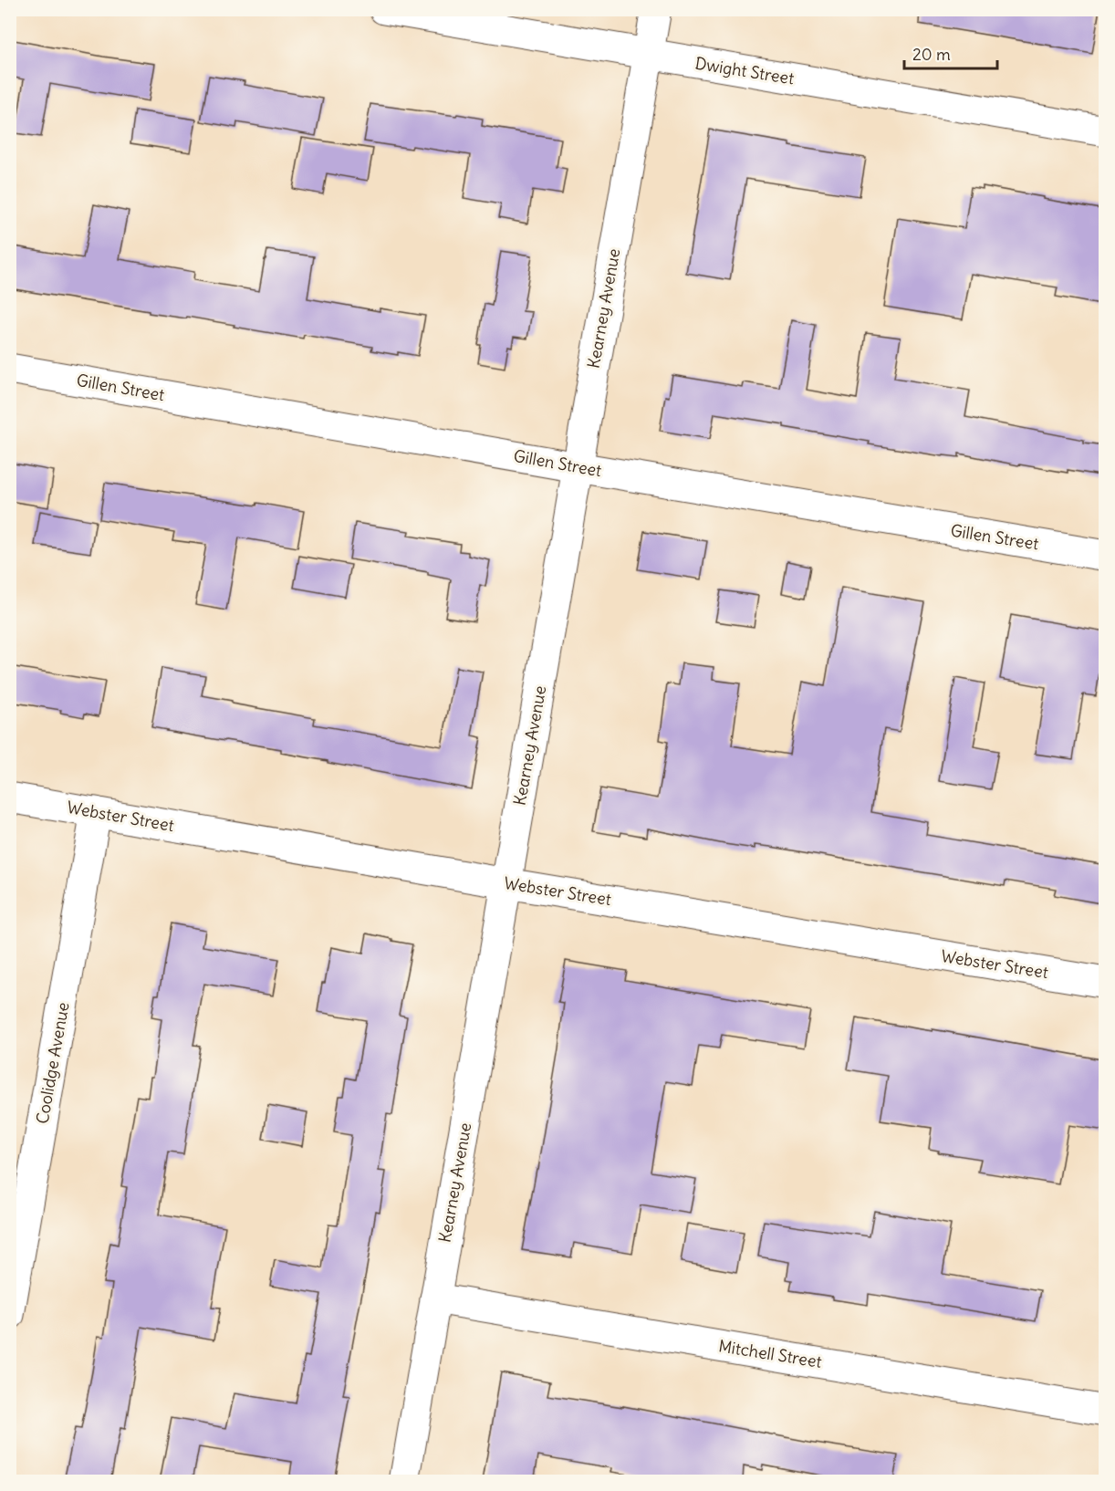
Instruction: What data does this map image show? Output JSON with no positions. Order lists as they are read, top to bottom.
{
  "streets": {
    "street": [
      "Dwight Street",
      "Kearney Avenue",
      "Gillen Street",
      "Webster Street",
      "Coolidge Avenue",
      "Mitchell Street"
    ]
  },
  "crossings": [
    ["Dwight Street", "Kearney Avenue"],
    ["Kearney Avenue", "Gillen Street"],
    ["Kearney Avenue", "Webster Street"],
    ["Kearney Avenue", "Mitchell Street"],
    ["Webster Street", "Coolidge Avenue"]
  ],
  "scale_bar": "20 m"
}
